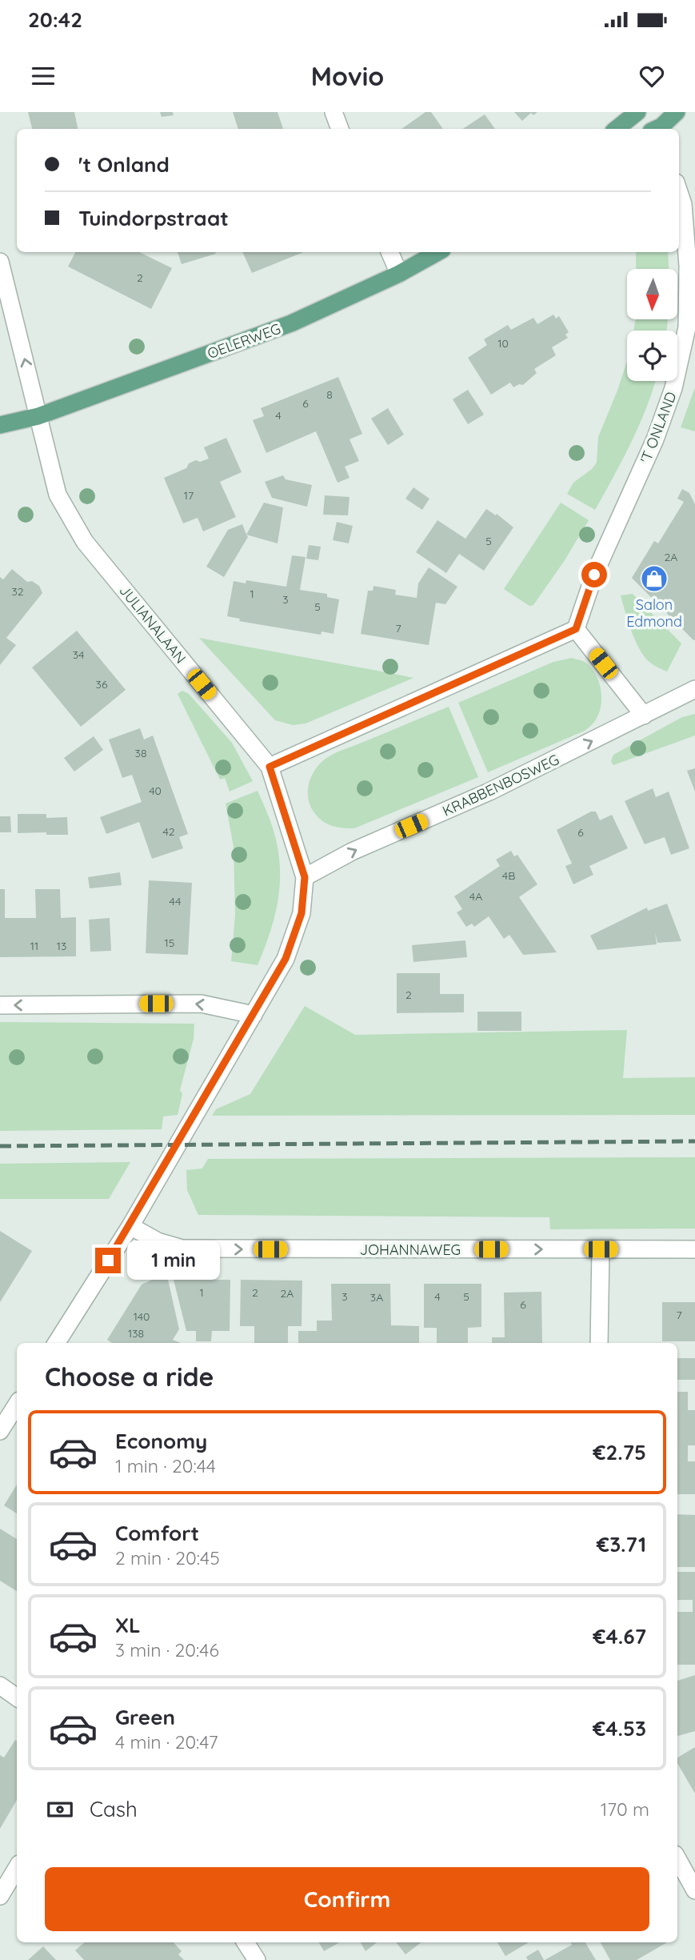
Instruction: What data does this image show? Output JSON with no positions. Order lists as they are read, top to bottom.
{
  "streets": {
    "main road": ["OELERWEG"],
    "street": [
      "'T ONLAND",
      "JULIANALAAN",
      "KRABBENBOSWEG",
      "JOHANNAWEG"
    ]
  },
  "crossings": [
    ["OELERWEG", "JULIANALAAN"],
    ["JULIANALAAN", "KRABBENBOSWEG"],
    ["JULIANALAAN", "JOHANNAWEG"]
  ],
  "one_way": ["JOHANNAWEG"],
  "places": {
    "shop": ["Salon Edmond"]
  },
  "house_numbers": [
    "2",
    "10",
    "8",
    "6",
    "4",
    "17",
    "5",
    "2A",
    "32",
    "1",
    "3",
    "5",
    "7",
    "34",
    "36",
    "38",
    "40",
    "42",
    "6",
    "4B",
    "4A",
    "44",
    "15",
    "11",
    "13",
    "2",
    "1",
    "2",
    "2A",
    "3",
    "4",
    "5",
    "3A",
    "6",
    "7",
    "140",
    "138"
  ],
  "north": "bottom",
  "page": {
    "status": "20:42",
    "header": "Movio",
    "banner": ["'t Onland", "Tuindorpstraat"],
    "bubble": "1 min",
    "heading": "Choose a ride",
    "list": [
      {
        "name": "Economy",
        "note": "1 min · 20:44",
        "value": "€2.75"
      },
      {
        "name": "Comfort",
        "note": "2 min · 20:45",
        "value": "€3.71"
      },
      {
        "name": "XL",
        "note": "3 min · 20:46",
        "value": "€4.67"
      },
      {
        "name": "Green",
        "note": "4 min · 20:47",
        "value": "€4.53"
      }
    ],
    "pay": ["Cash", "170 m"],
    "buttons": "Confirm"
  }
}
